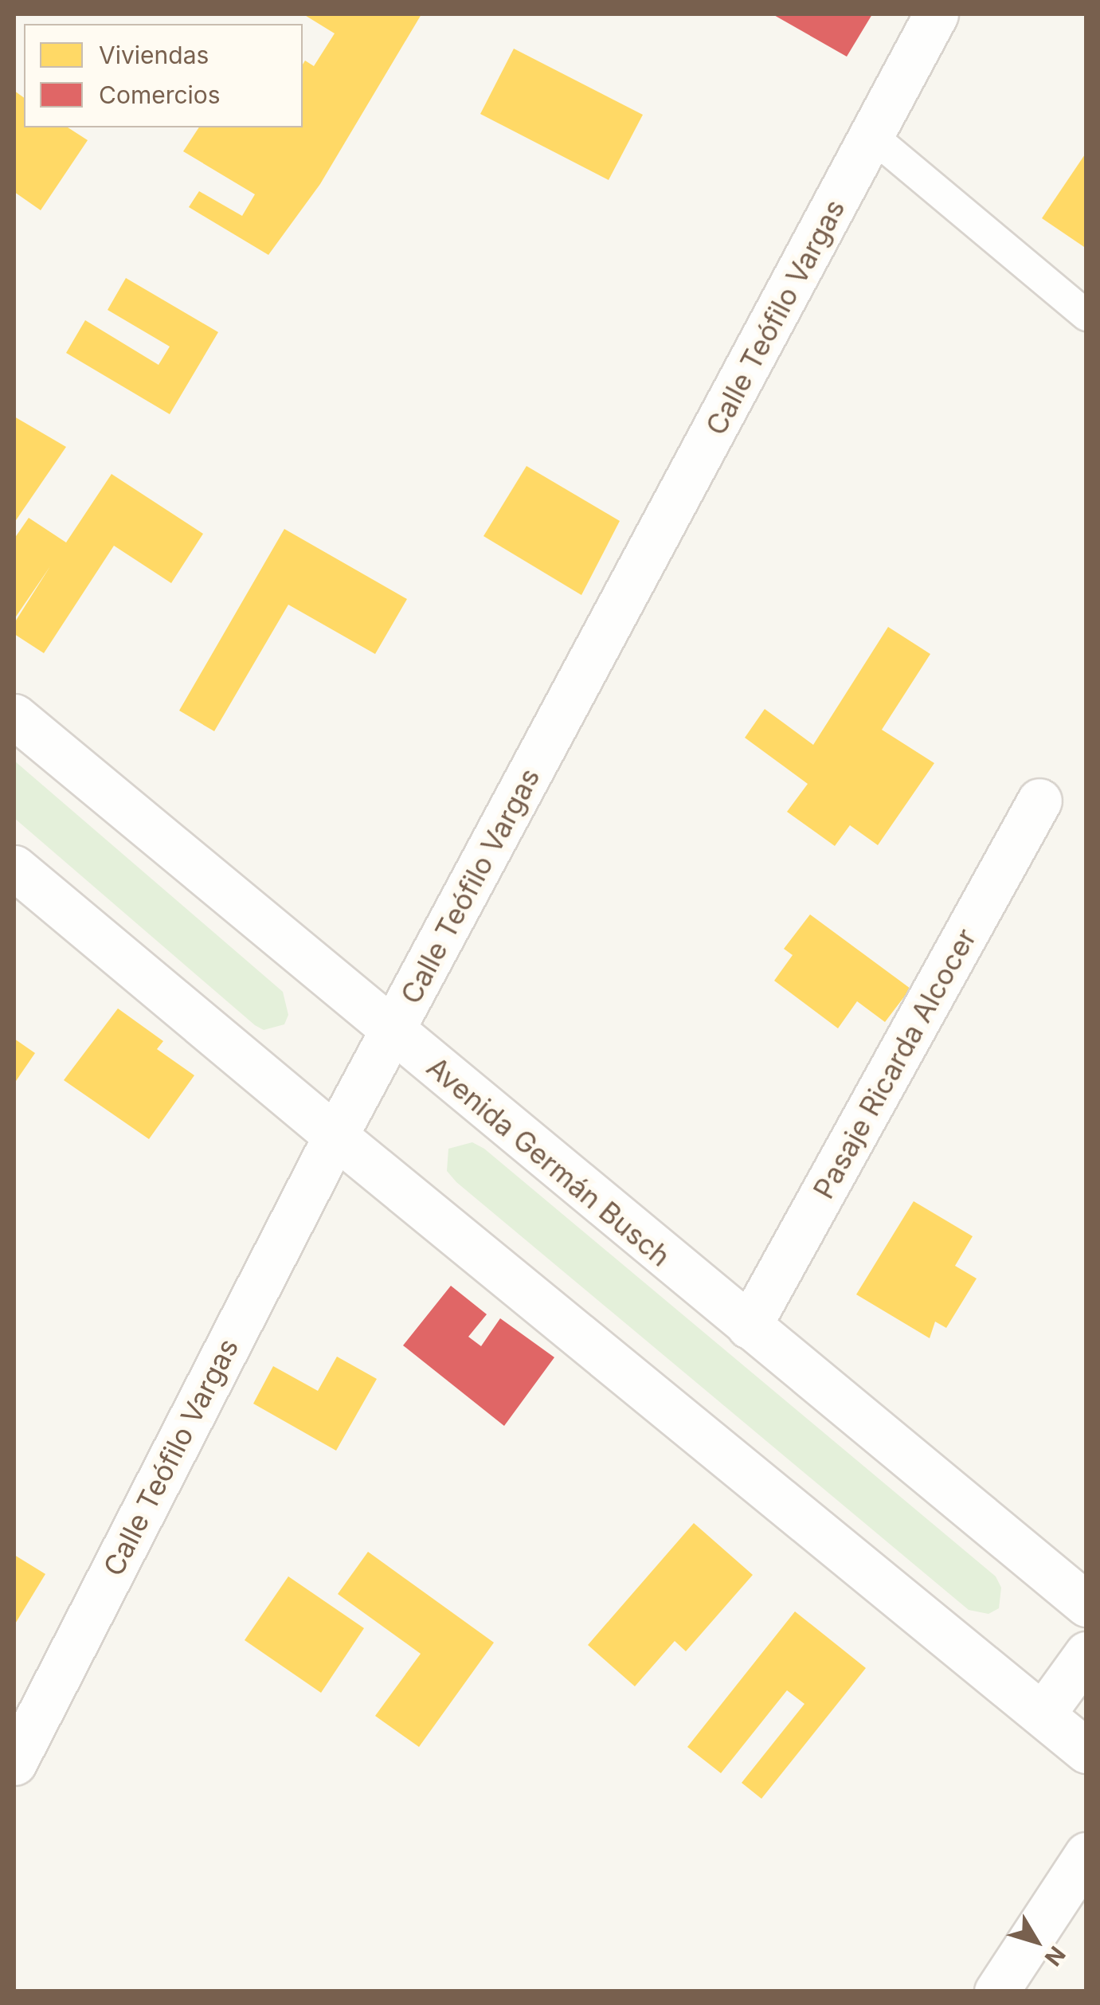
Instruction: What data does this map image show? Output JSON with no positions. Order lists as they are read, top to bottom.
{
  "streets": {
    "street": ["Calle Teófilo Vargas", "Pasaje Ricarda Alcocer", "Avenida Germán Busch"]
  },
  "crossings": [
    ["Calle Teófilo Vargas", "Avenida Germán Busch"],
    ["Pasaje Ricarda Alcocer", "Avenida Germán Busch"]
  ],
  "legend": ["Viviendas", "Comercios"],
  "north": "bottom right"
}
